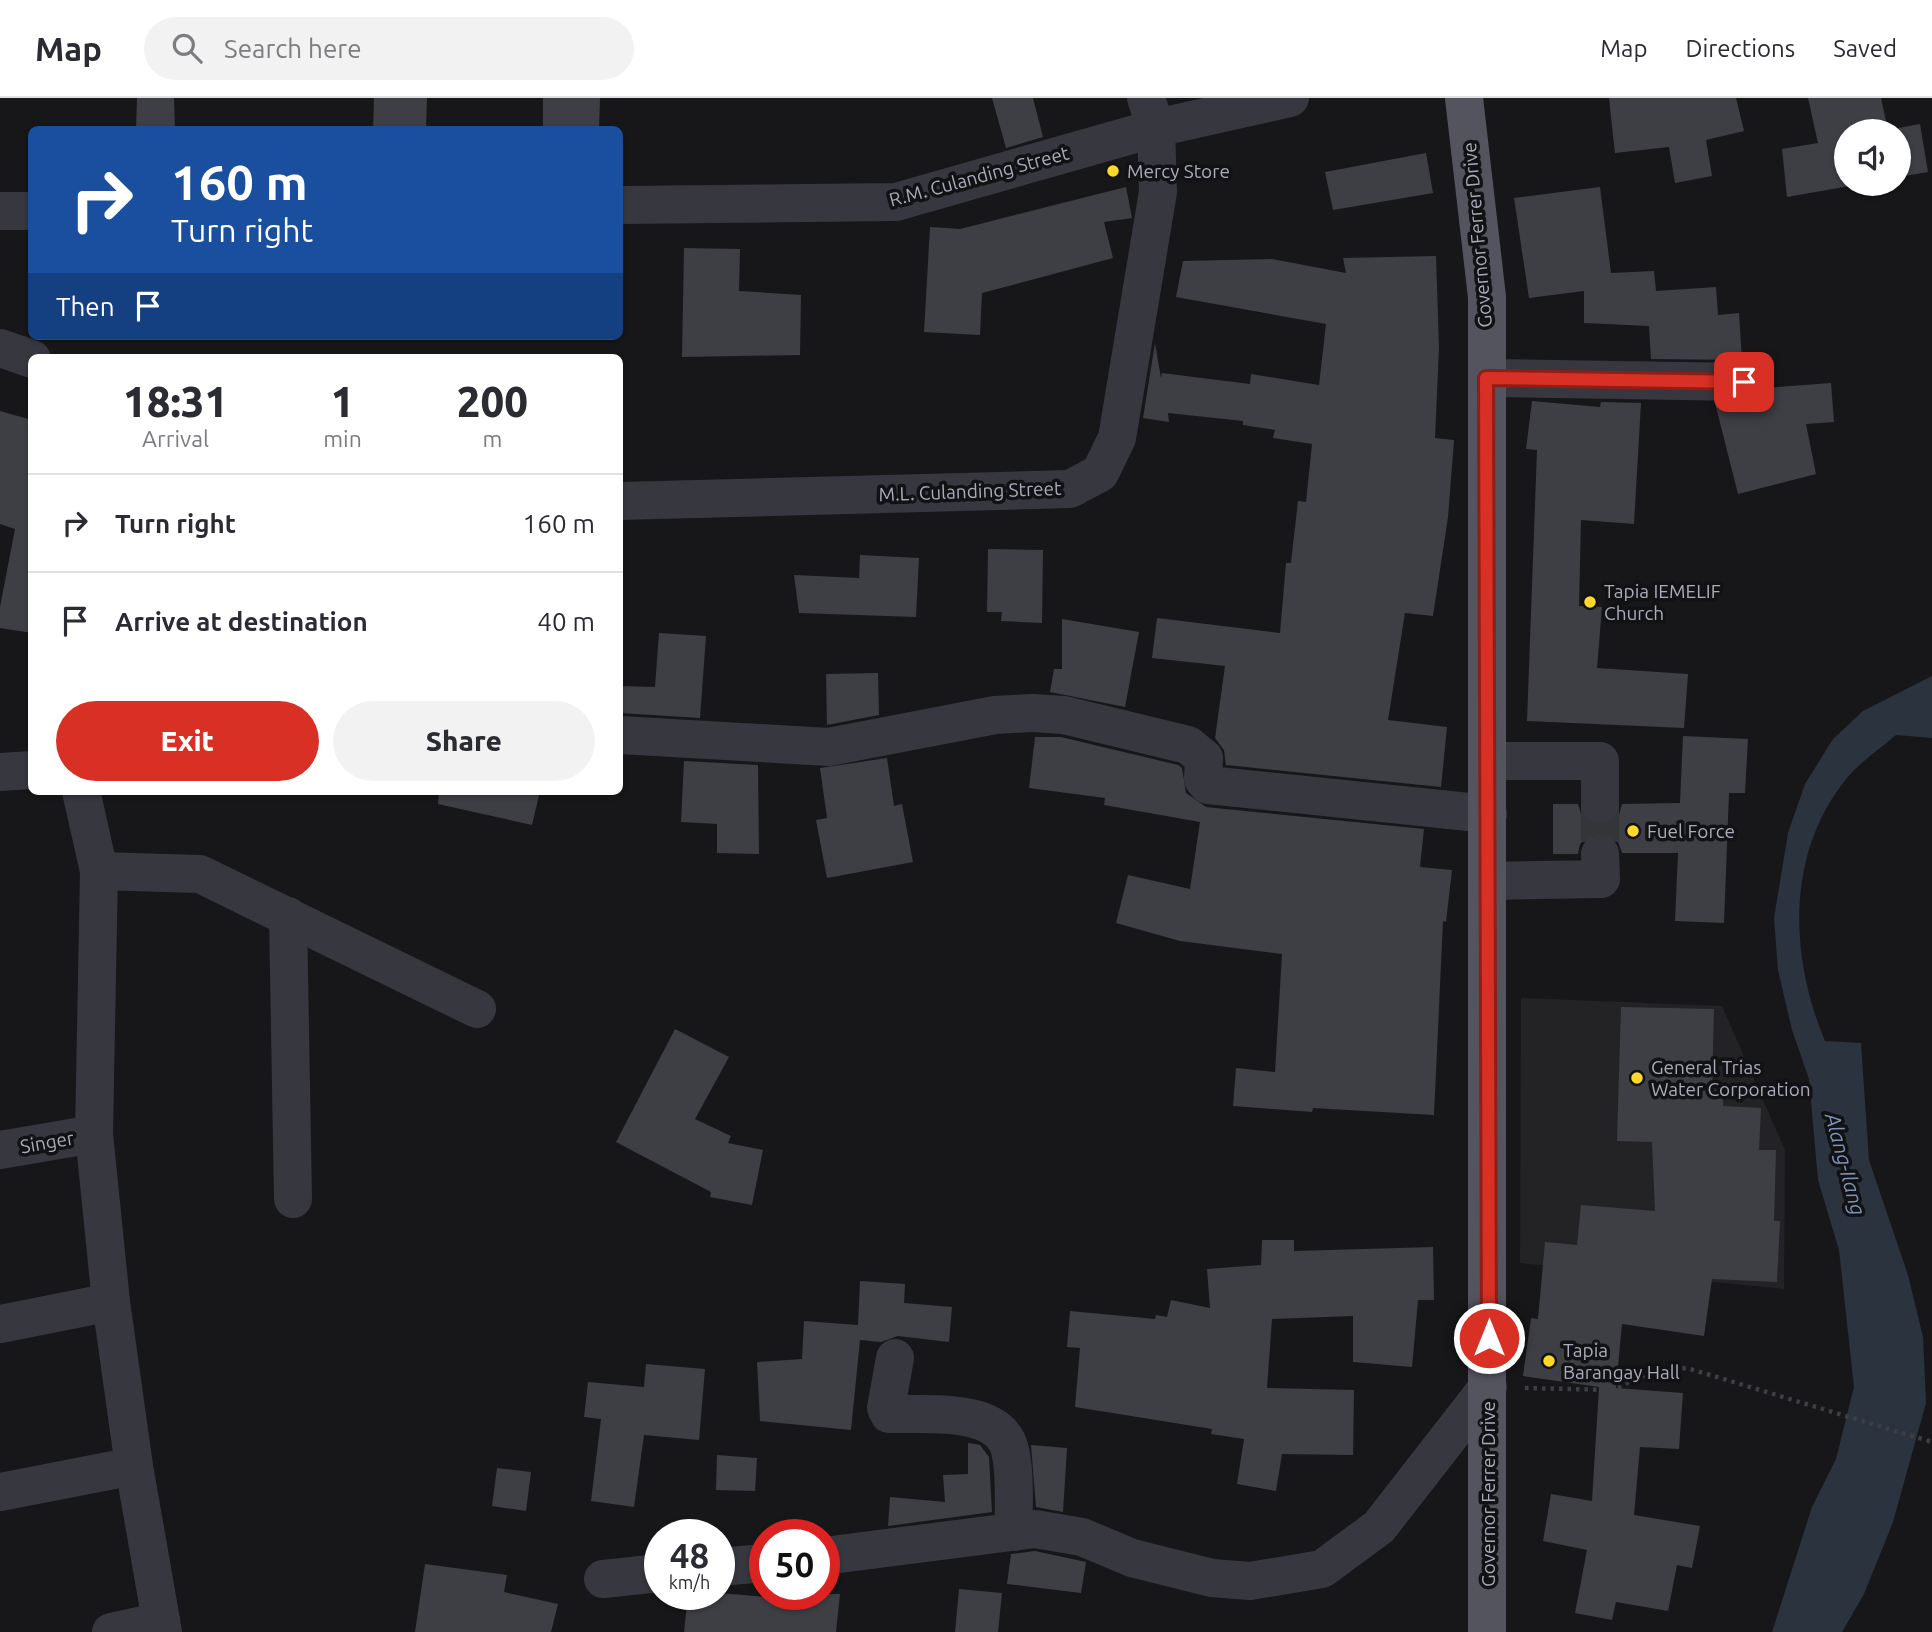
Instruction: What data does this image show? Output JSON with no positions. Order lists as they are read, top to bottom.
{
  "streets": {
    "main road": ["Governor Ferrer Drive"],
    "street": ["R.M. Culanding Street", "M.L. Culanding Street", "Singer"]
  },
  "crossings": [
    ["R.M. Culanding Street", "M.L. Culanding Street"]
  ],
  "water": ["Alang-Ilang"],
  "places": [
    "Mercy Store",
    "Tapia IEMELIF Church",
    "Fuel Force",
    "General Trias Water Corporation",
    "Tapia Barangay Hall"
  ],
  "page": {
    "header": "Map",
    "search": "Search here",
    "nav": ["Map", "Directions", "Saved"],
    "turn": ["160 m", "Turn right"],
    "then": "Then",
    "eta": [
      "18:31",
      "Arrival",
      "1",
      "min",
      "200",
      "m"
    ],
    "list": [
      {
        "name": "Turn right",
        "value": "160 m"
      },
      {
        "name": "Arrive at destination",
        "value": "40 m"
      }
    ],
    "buttons": ["Exit", "Share"],
    "speed": "48 km/h",
    "limit": "50"
  }
}
